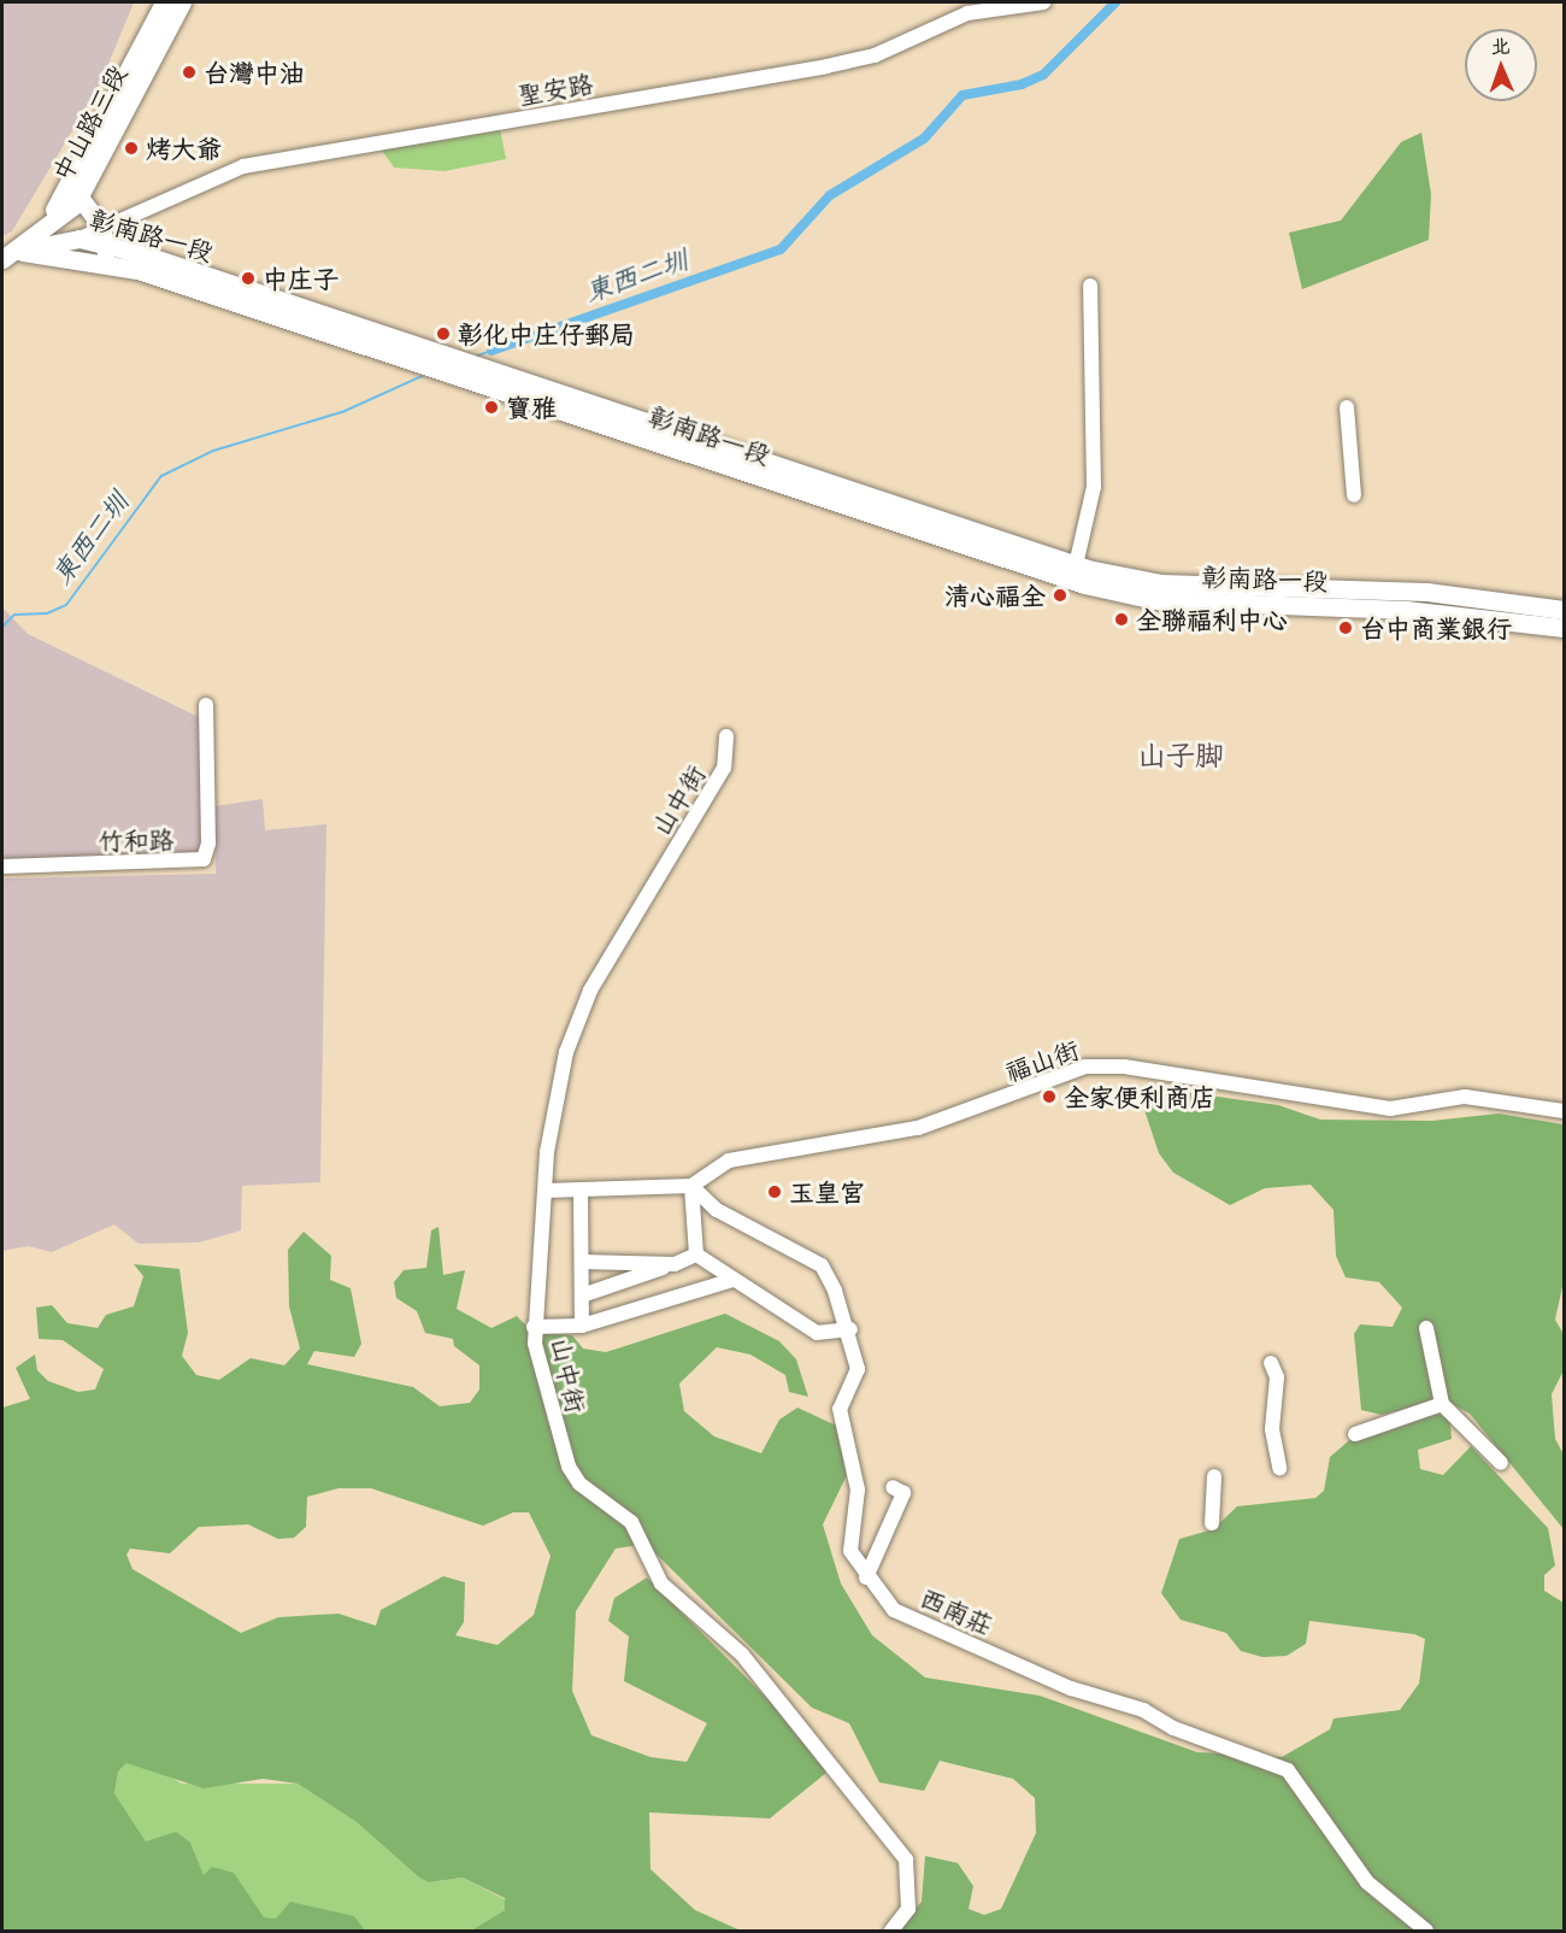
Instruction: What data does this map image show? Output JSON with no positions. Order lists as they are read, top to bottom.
{
  "streets": {
    "main road": ["中山路三段", "彰南路一段"],
    "street": [
      "聖安路",
      "山中街",
      "竹和路",
      "福山街",
      "西南莊"
    ]
  },
  "crossings": [
    ["聖安路", "彰南路一段"],
    ["中山路三段", "彰南路一段"],
    ["福山街", "西南莊"]
  ],
  "districts": ["山子脚"],
  "water": ["東西二圳"],
  "places": [
    "台灣中油",
    "烤大爺",
    "中庄子",
    "彰化中庄仔郵局",
    "寶雅",
    "清心福全",
    "全聯福利中心",
    "台中商業銀行",
    "全家便利商店",
    "玉皇宮"
  ],
  "north": "top"
}
